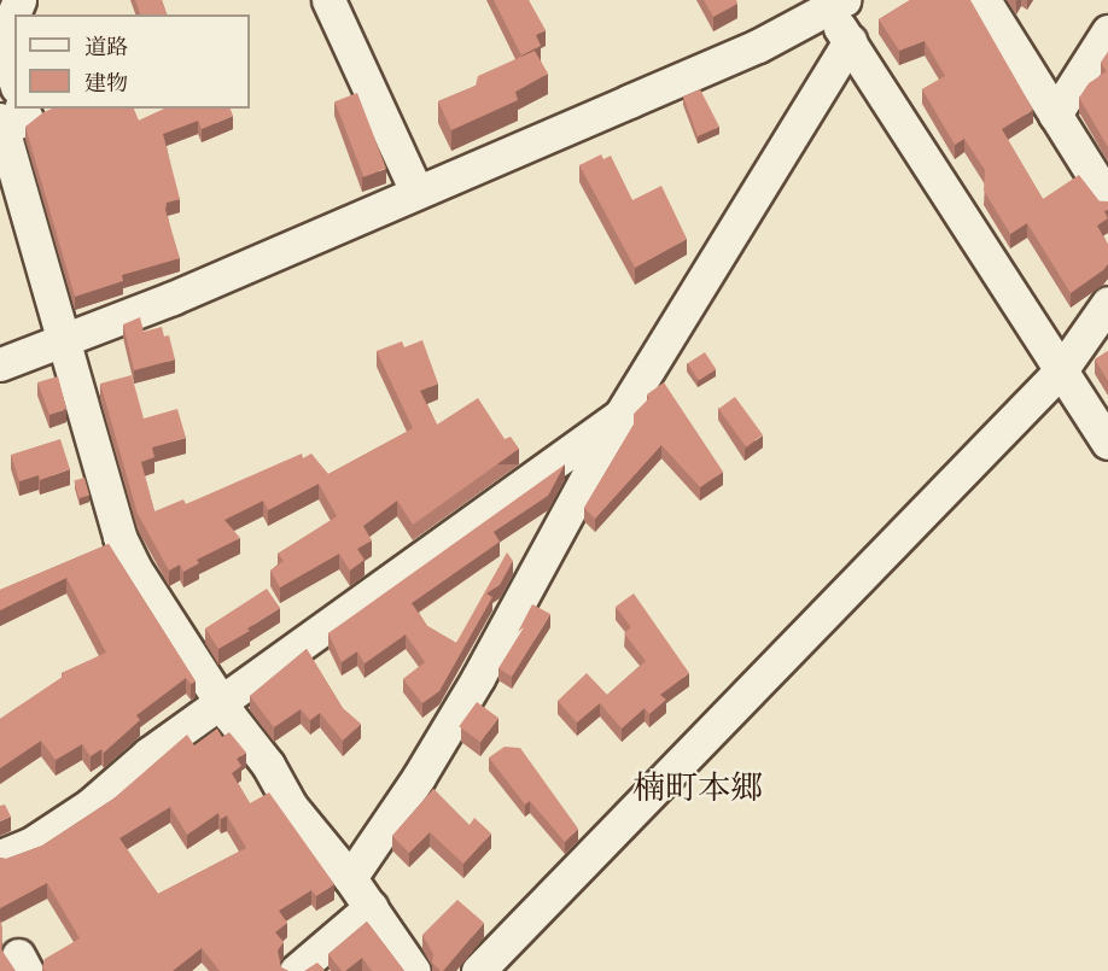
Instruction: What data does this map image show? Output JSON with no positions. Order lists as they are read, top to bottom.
{
  "districts": ["楠町本郷"],
  "legend": ["道路", "建物"]
}
